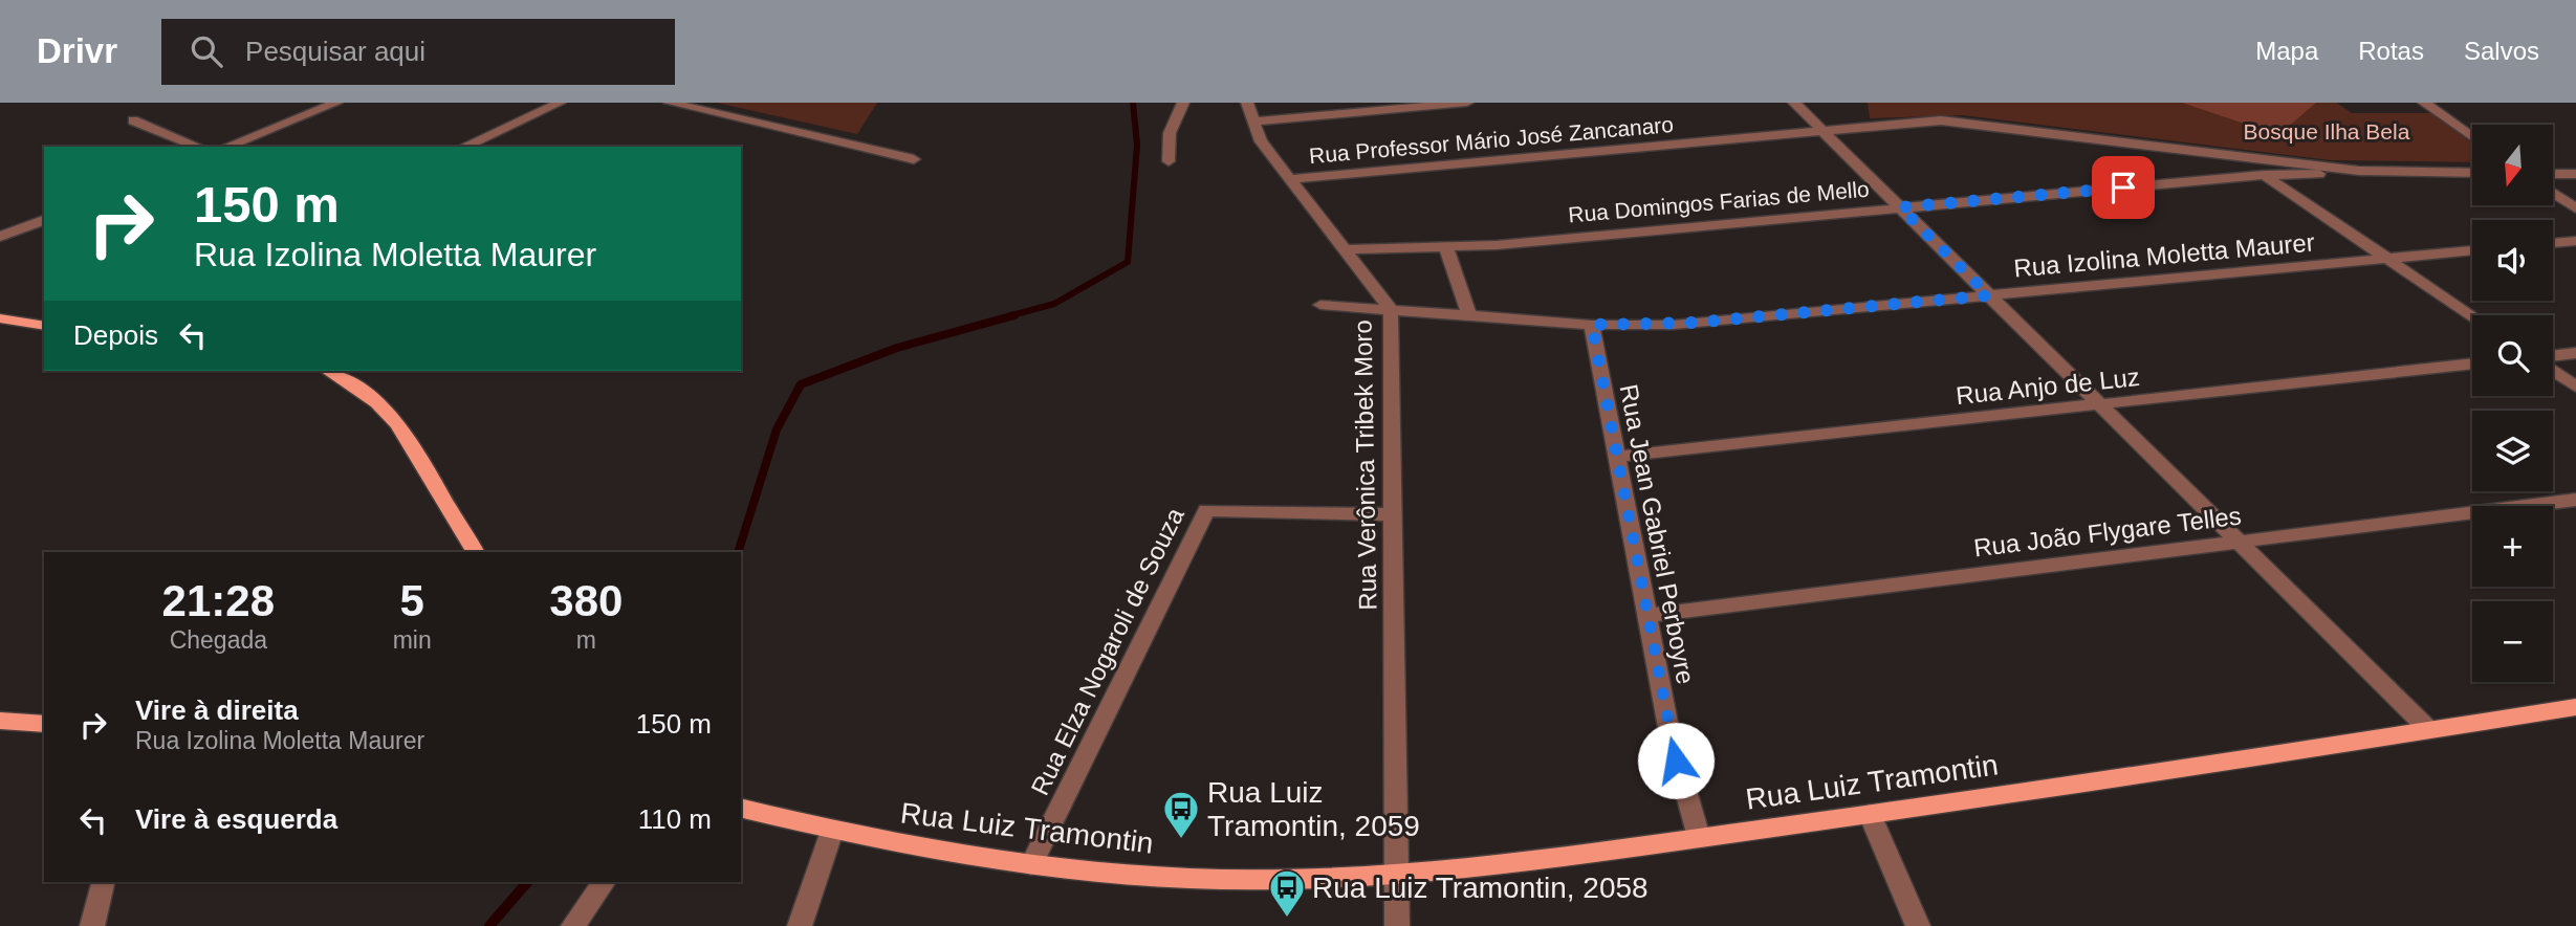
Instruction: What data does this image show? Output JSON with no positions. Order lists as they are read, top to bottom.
{
  "streets": {
    "main road": ["Rua Luiz Tramontin"],
    "street": [
      "Rua Professor Mário José Zancanaro",
      "Rua Domingos Farias de Mello",
      "Rua Izolina Moletta Maurer",
      "Rua Anjo de Luz",
      "Rua Verônica Tribek Moro",
      "Rua João Flygare Telles",
      "Rua Jean Gabriel Perboyre",
      "Rua Elza Nogaroli de Souza"
    ]
  },
  "crossings": [
    ["Rua Professor Mário José Zancanaro", "Rua Domingos Farias de Mello"],
    ["Rua Professor Mário José Zancanaro", "Rua Verônica Tribek Moro"],
    ["Rua Domingos Farias de Mello", "Rua Verônica Tribek Moro"],
    ["Rua Izolina Moletta Maurer", "Rua Verônica Tribek Moro"],
    ["Rua Izolina Moletta Maurer", "Rua Jean Gabriel Perboyre"],
    ["Rua Anjo de Luz", "Rua Jean Gabriel Perboyre"],
    ["Rua Verônica Tribek Moro", "Rua Elza Nogaroli de Souza"],
    ["Rua Verônica Tribek Moro", "Rua Luiz Tramontin"],
    ["Rua João Flygare Telles", "Rua Jean Gabriel Perboyre"],
    ["Rua Jean Gabriel Perboyre", "Rua Luiz Tramontin"],
    ["Rua Elza Nogaroli de Souza", "Rua Luiz Tramontin"]
  ],
  "parks": ["Bosque Ilha Bela"],
  "places": {
    "bus stop": ["Rua Luiz Tramontin, 2059", "Rua Luiz Tramontin, 2058"]
  },
  "north": "bottom",
  "page": {
    "header": "Drivr",
    "search": "Pesquisar aqui",
    "nav": ["Mapa", "Rotas", "Salvos"],
    "map_buttons": ["+", "−"],
    "turn": ["150 m", "Rua Izolina Moletta Maurer"],
    "then": "Depois",
    "eta": [
      "21:28",
      "Chegada",
      "5",
      "min",
      "380",
      "m"
    ],
    "list": [
      {
        "name": "Vire à direita",
        "note": "Rua Izolina Moletta Maurer",
        "value": "150 m"
      },
      {
        "name": "Vire à esquerda",
        "value": "110 m"
      }
    ]
  }
}
